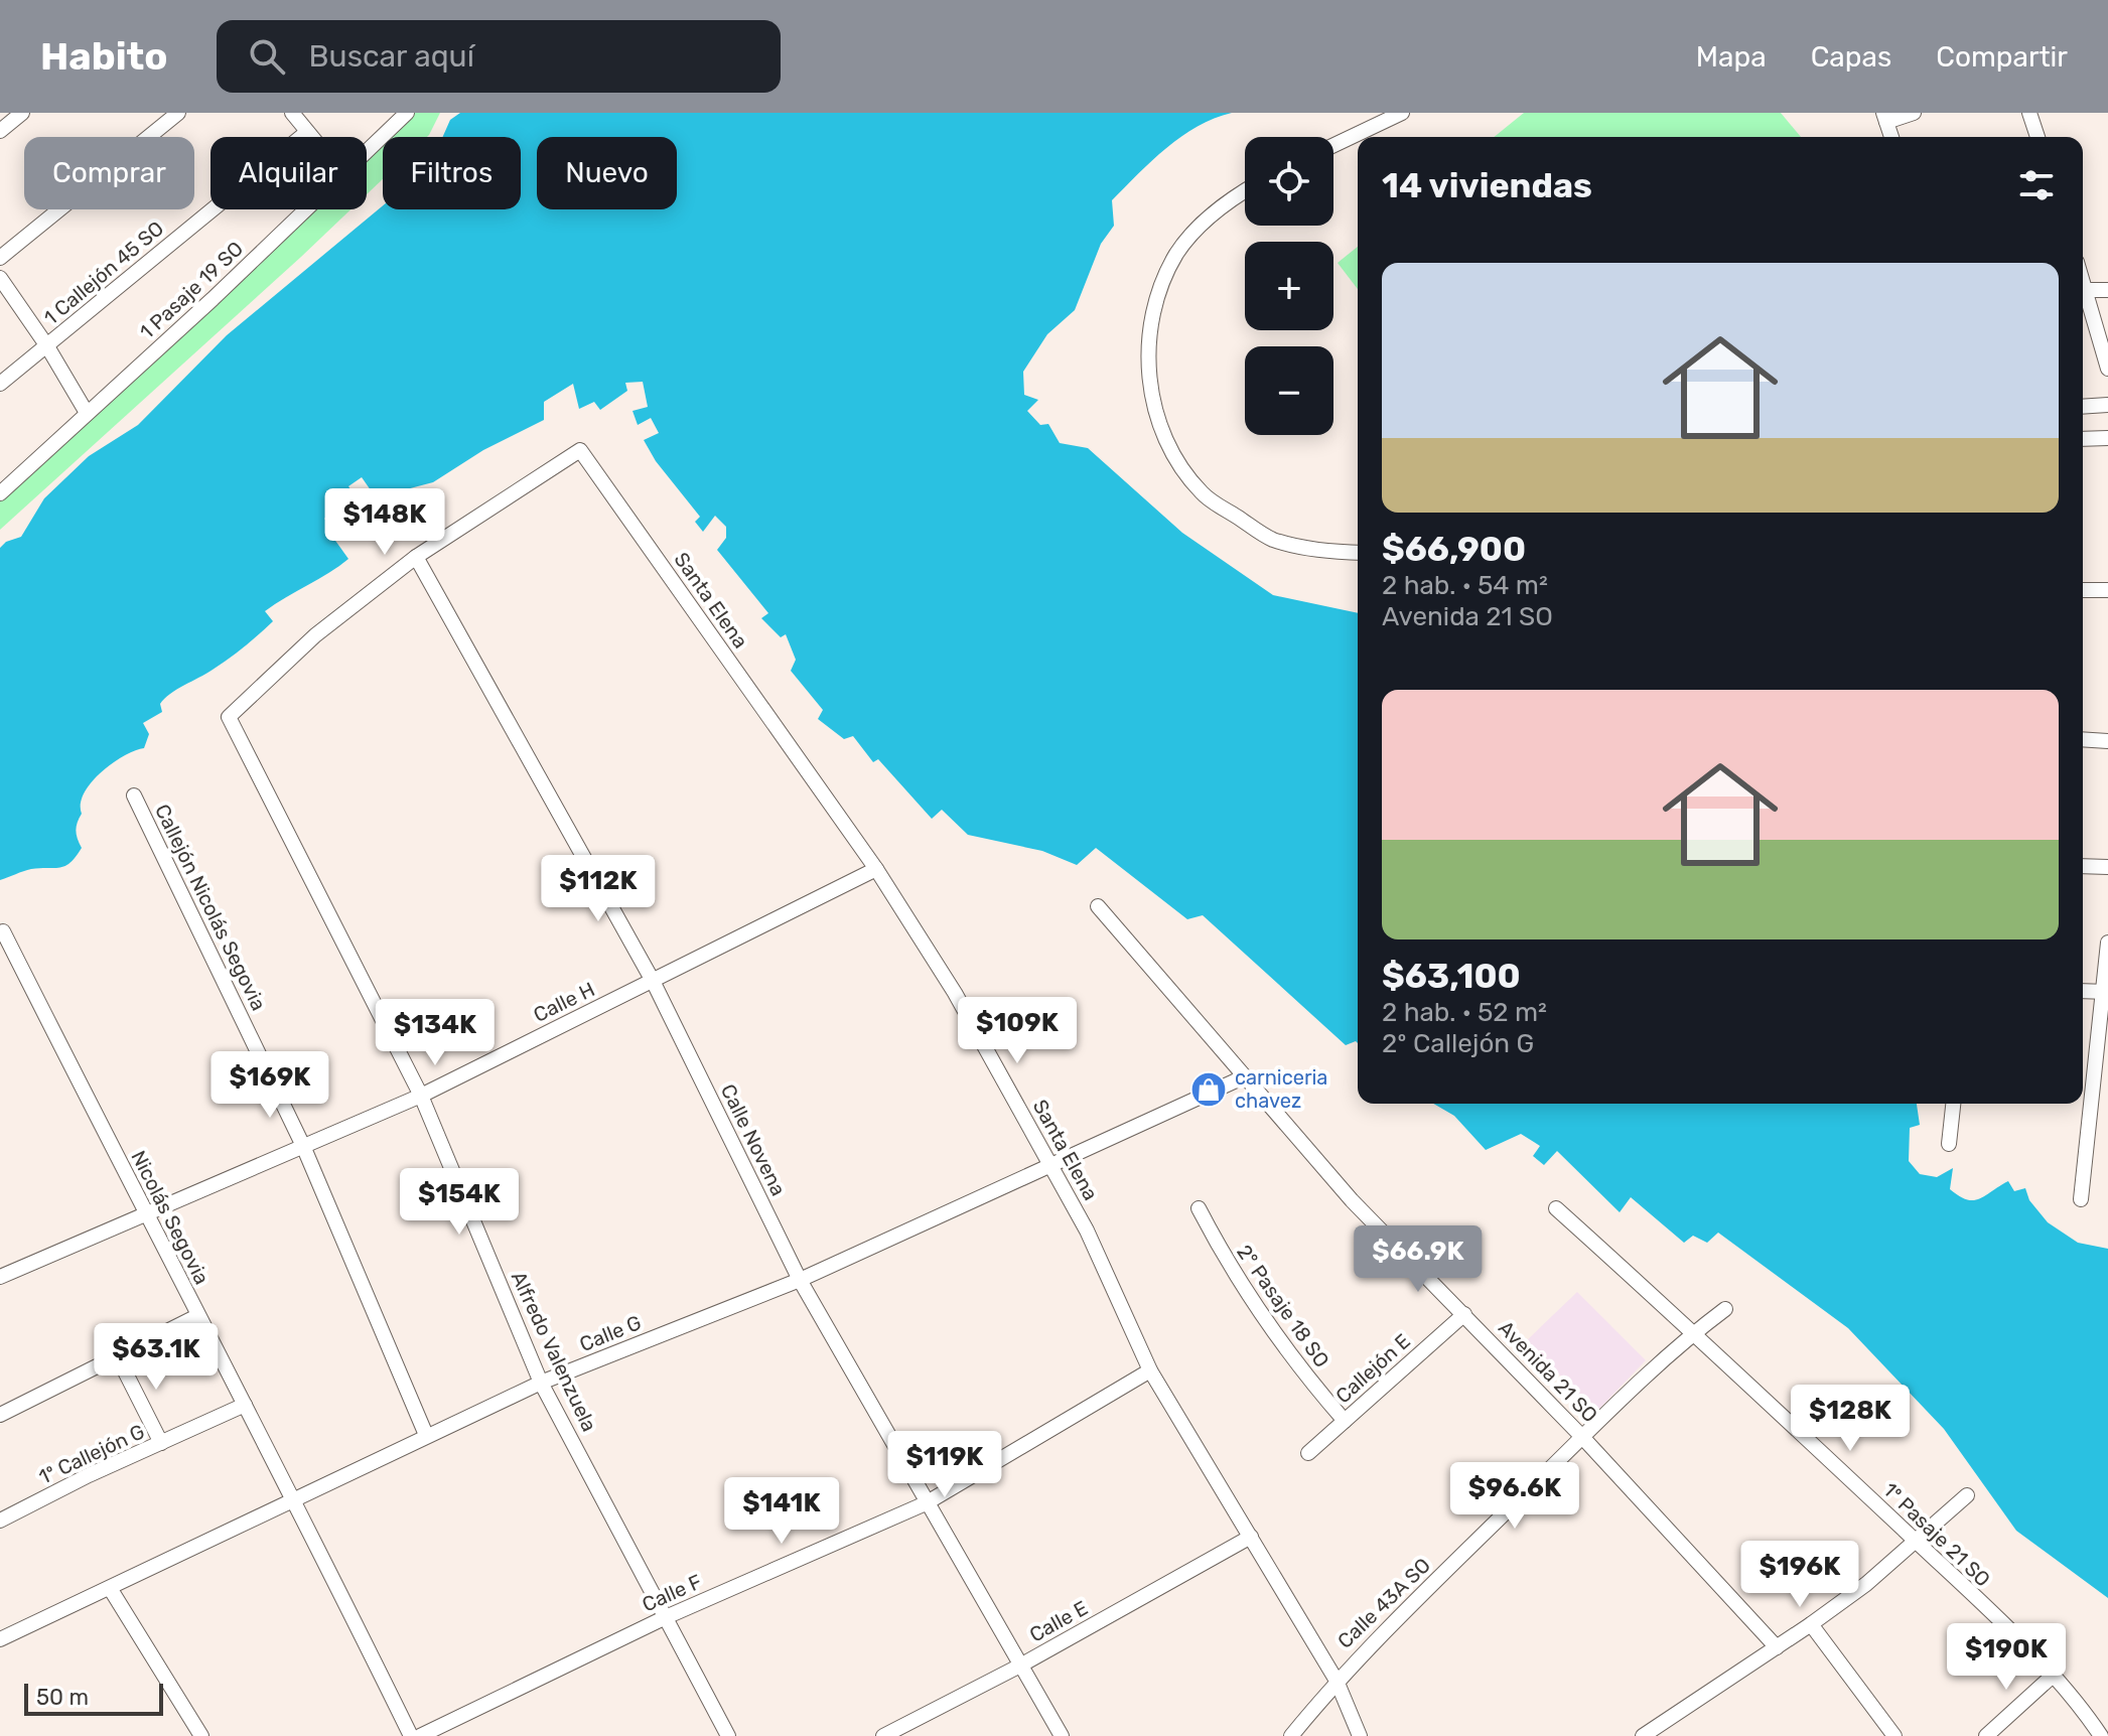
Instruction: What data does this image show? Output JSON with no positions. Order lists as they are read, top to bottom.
{
  "streets": {
    "street": [
      "1 Callejón 45 SO",
      "1 Pasaje 19 SO",
      "Santa Elena",
      "Callejón Nicolás Segovia",
      "Calle H",
      "Calle Novena",
      "Nicolás Segovia",
      "2° Pasaje 18 SO",
      "Calle G",
      "Alfredo Valenzuela",
      "Callejón E",
      "Avenida 21 SO",
      "1º Callejón G",
      "1º Pasaje 21 SO",
      "Calle F",
      "Calle 43A SO",
      "Calle E"
    ]
  },
  "crossings": [
    ["Santa Elena", "Calle H"],
    ["Santa Elena", "Calle Novena"],
    ["Santa Elena", "Calle G"],
    ["Santa Elena", "Alfredo Valenzuela"],
    ["Santa Elena", "Calle F"],
    ["Santa Elena", "Calle 43A SO"],
    ["Santa Elena", "Calle E"],
    ["Callejón Nicolás Segovia", "Calle H"],
    ["Callejón Nicolás Segovia", "Calle G"],
    ["Calle H", "Calle Novena"],
    ["Calle H", "Nicolás Segovia"],
    ["Calle H", "Alfredo Valenzuela"],
    ["Calle Novena", "Calle G"],
    ["Calle Novena", "Alfredo Valenzuela"],
    ["Calle Novena", "Calle F"],
    ["Calle Novena", "Calle E"],
    ["Nicolás Segovia", "Calle G"],
    ["Nicolás Segovia", "1º Callejón G"],
    ["2° Pasaje 18 SO", "Callejón E"],
    ["Calle G", "Alfredo Valenzuela"],
    ["Calle G", "Avenida 21 SO"],
    ["Alfredo Valenzuela", "Calle F"],
    ["Callejón E", "Avenida 21 SO"],
    ["Avenida 21 SO", "Calle 43A SO"],
    ["1º Pasaje 21 SO", "Calle 43A SO"]
  ],
  "places": {
    "shop": ["carniceria chavez"]
  },
  "scale_bar": "50 m",
  "page": {
    "header": "Habito",
    "search": "Buscar aquí",
    "nav": ["Mapa", "Capas", "Compartir"],
    "map_buttons": ["+", "−"],
    "chip": [
      "Comprar",
      "Alquilar",
      "Filtros",
      "Nuevo"
    ],
    "heading": "14 viviendas",
    "list": [
      {
        "name": "$66,900",
        "note": "2 hab. · 54 m² · Avenida 21 SO"
      },
      {
        "name": "$63,100",
        "note": "2 hab. · 52 m² · 2º Callejón G"
      }
    ],
    "price": [
      "$148K",
      "$112K",
      "$109K",
      "$134K",
      "$169K",
      "$154K",
      "$66.9K",
      "$63.1K",
      "$128K",
      "$119K",
      "$96.6K",
      "$141K",
      "$196K",
      "$190K"
    ],
    "scale": "50 m"
  }
}
